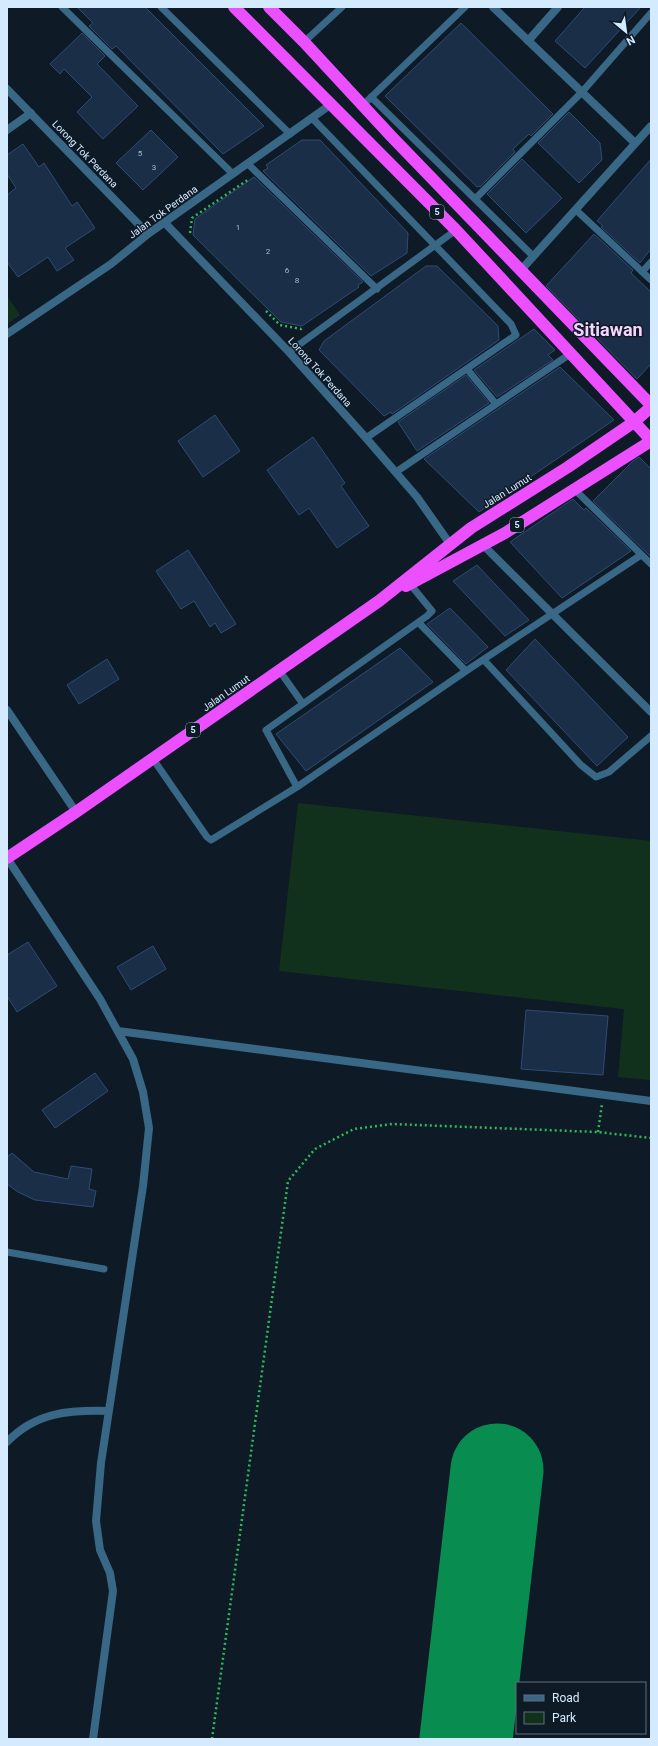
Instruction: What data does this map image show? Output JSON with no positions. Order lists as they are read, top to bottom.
{
  "streets": {
    "highway": ["5", "Jalan Lumut"],
    "street": ["Lorong Tok Perdana", "Jalan Tok Perdana"]
  },
  "crossings": [
    ["Lorong Tok Perdana", "Jalan Tok Perdana"],
    ["Lorong Tok Perdana", "Jalan Lumut"],
    ["Jalan Tok Perdana", "5"],
    ["5", "Jalan Lumut"]
  ],
  "districts": ["Sitiawan"],
  "house_numbers": [
    "5",
    "3",
    "1",
    "2",
    "6",
    "8"
  ],
  "legend": ["Road", "Park"],
  "north": "bottom right"
}
